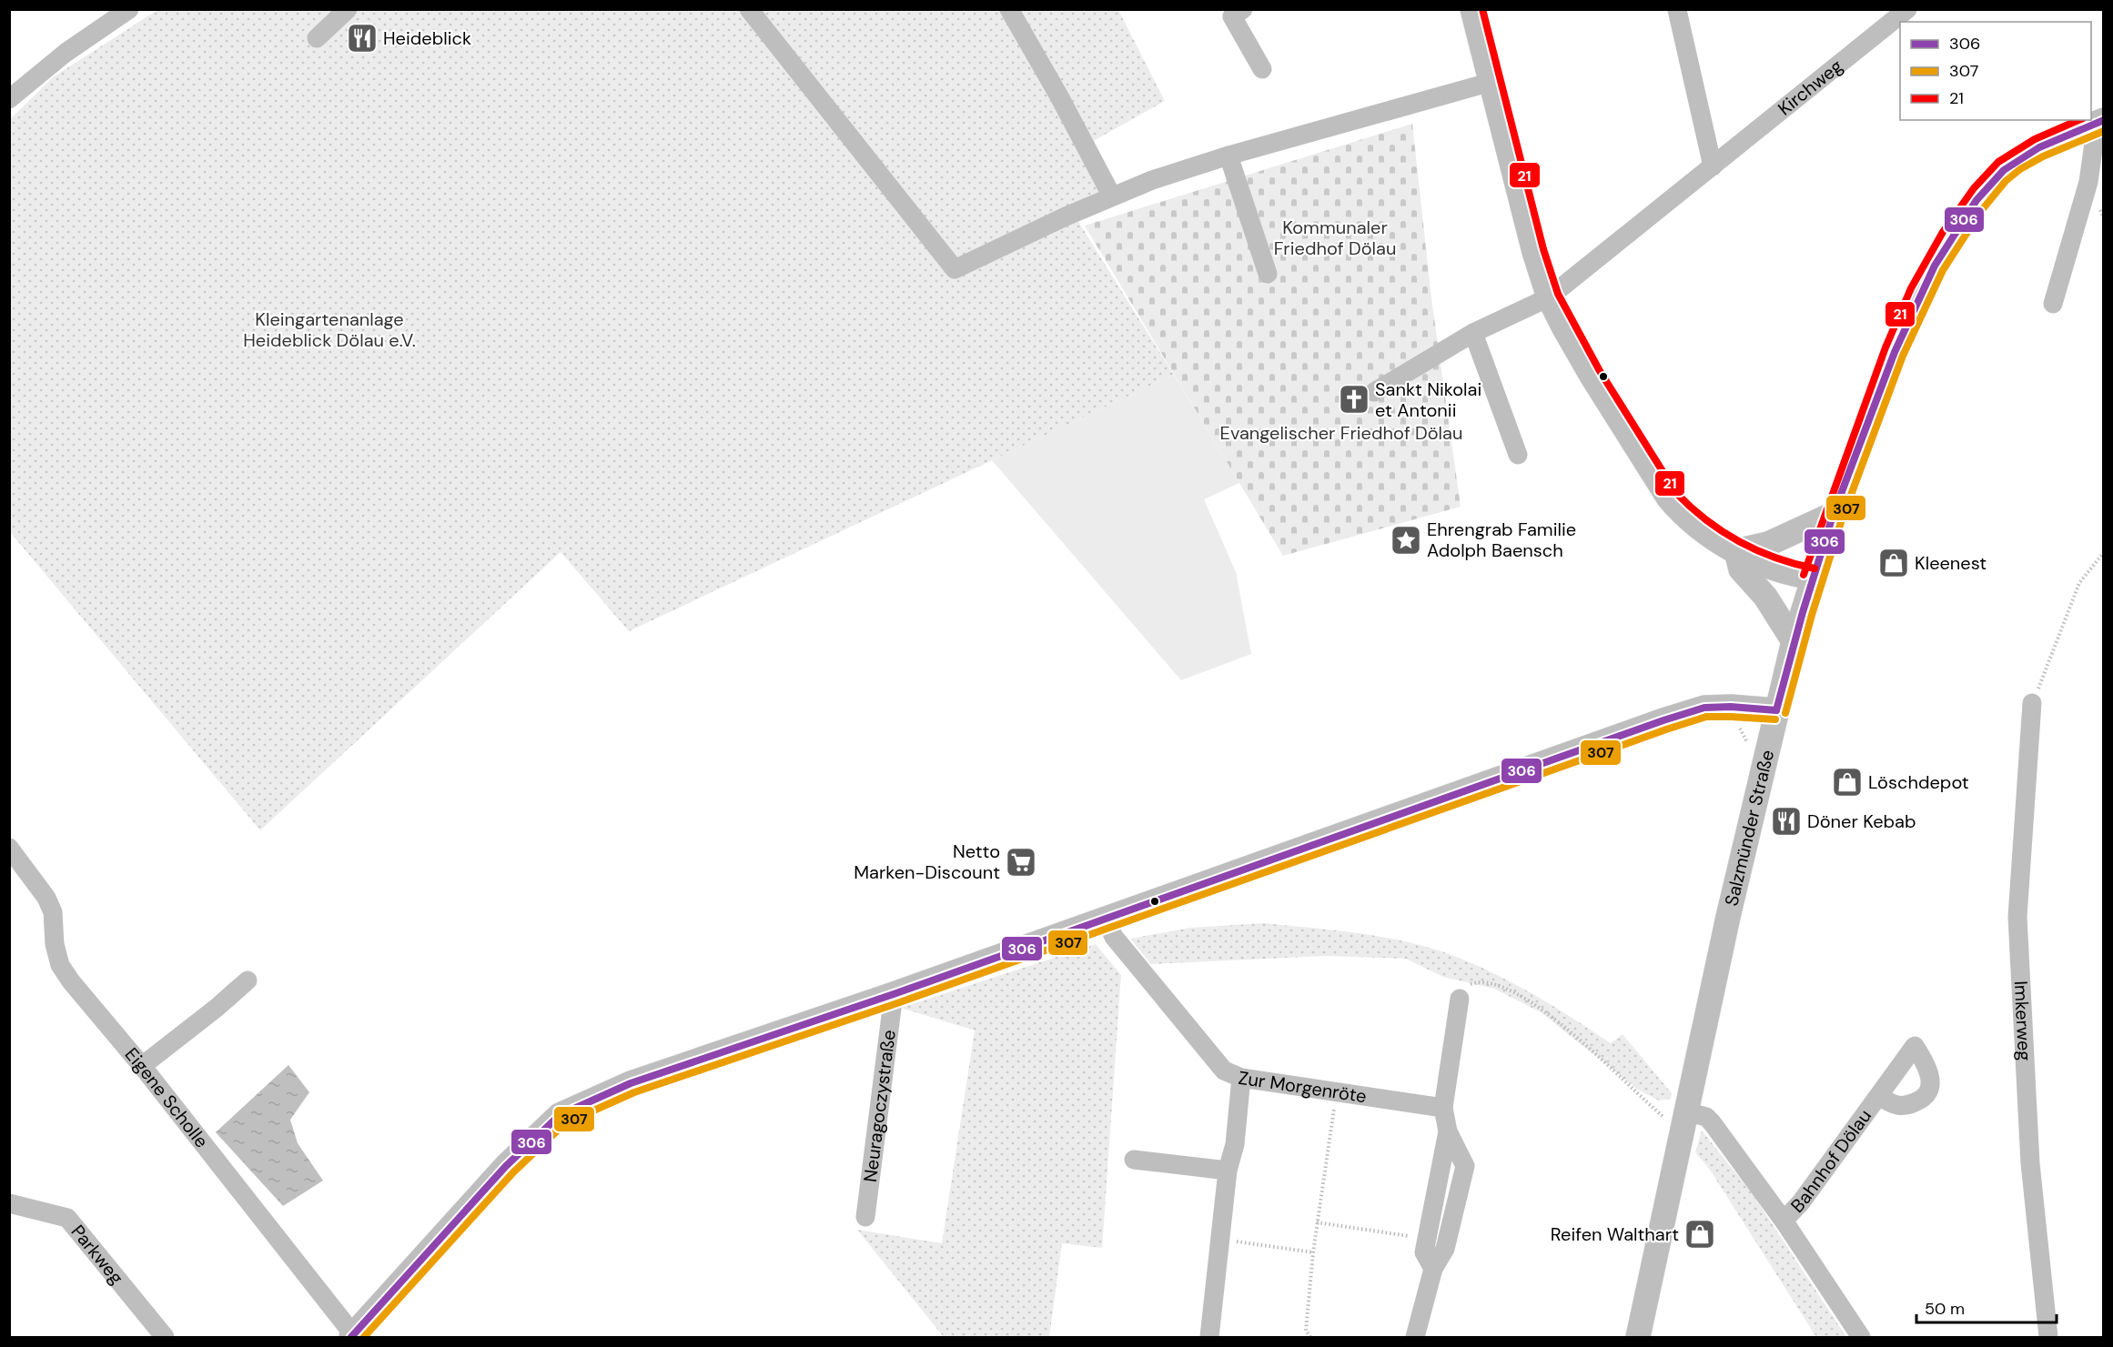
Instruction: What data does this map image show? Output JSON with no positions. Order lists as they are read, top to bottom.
{
  "streets": {
    "main road": ["Salzmünder Straße", "Neuragoczystraße"],
    "street": [
      "Kirchweg",
      "Imkerweg",
      "Zur Morgenröte",
      "Eigene Scholle",
      "Bahnhof Dölau",
      "Parkweg"
    ]
  },
  "crossings": [
    ["Salzmünder Straße", "Neuragoczystraße"],
    ["Zur Morgenröte", "Neuragoczystraße"],
    ["Eigene Scholle", "Neuragoczystraße"]
  ],
  "parks": ["Kommunaler Friedhof Dölau", "Kleingartenanlage Heideblick Dölau e.V.", "Evangelischer Friedhof Dölau"],
  "places": {
    "restaurant": ["Heideblick", "Döner Kebab"],
    "church": ["Sankt Nikolai et Antonii"],
    "place": ["Ehrengrab Familie Adolph Baensch"],
    "shop": ["Kleenest", "Löschdepot", "Reifen Walthart"],
    "supermarket": ["Netto Marken-Discount"]
  },
  "lines": ["transit line 21", "transit line 306", "transit line 307"],
  "legend": ["306", "307", "21"],
  "scale_bar": "50 m"
}
